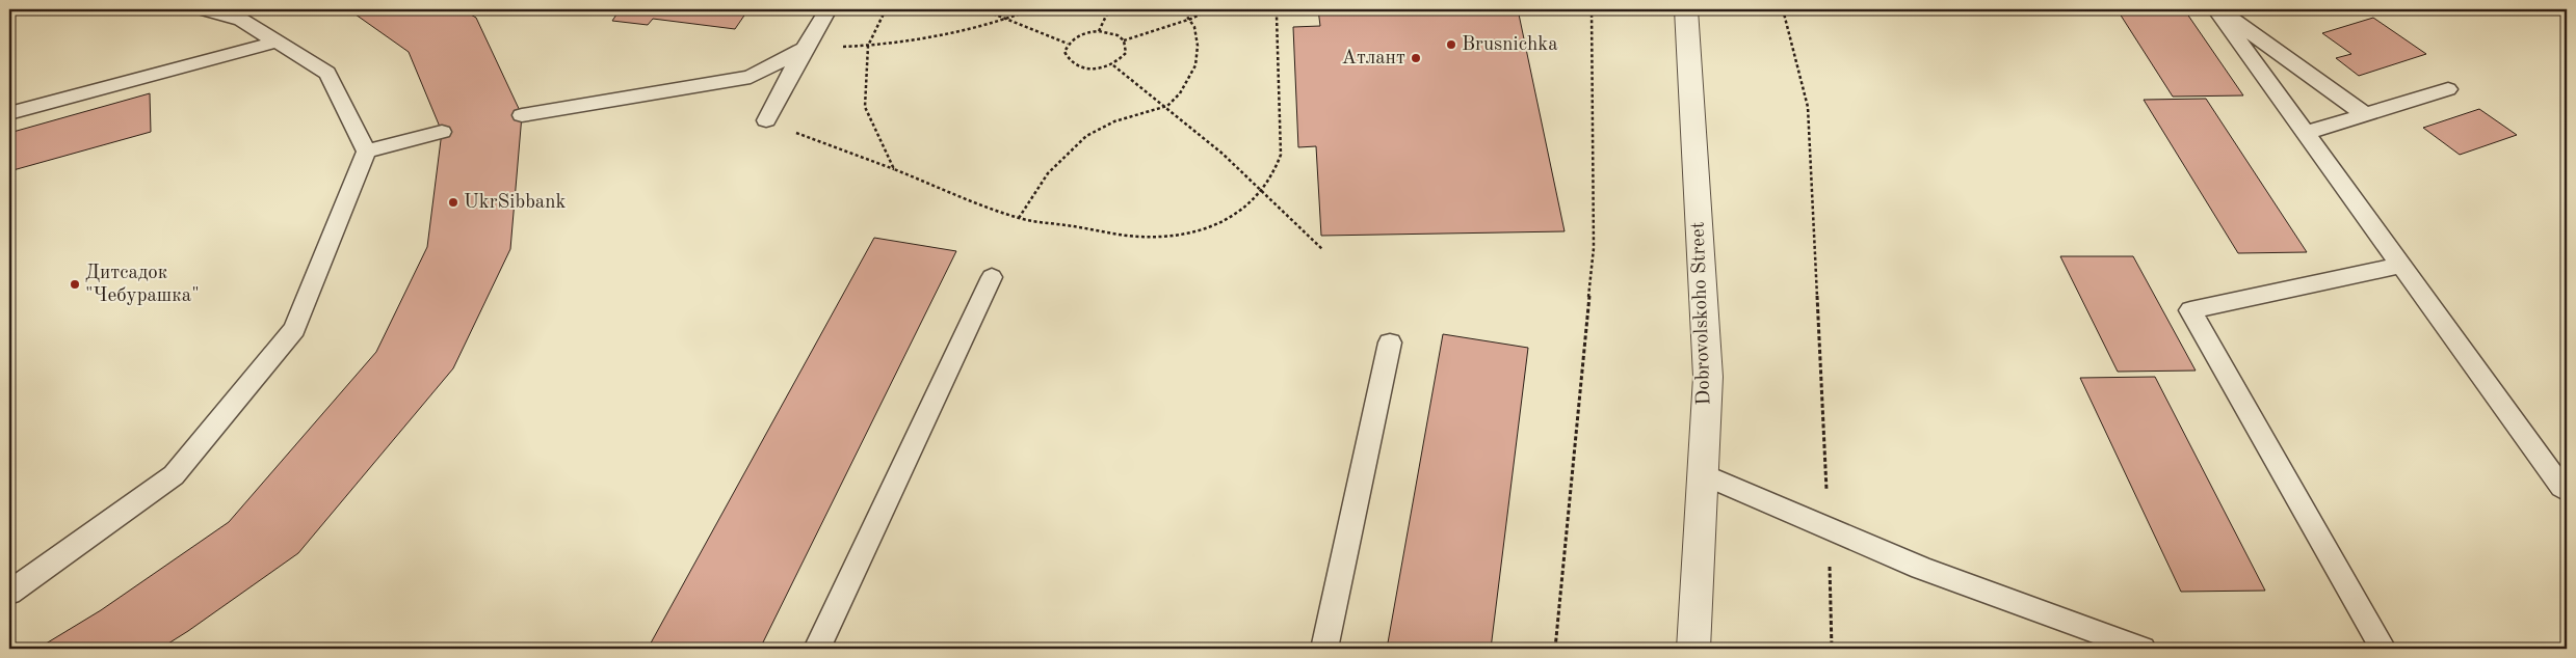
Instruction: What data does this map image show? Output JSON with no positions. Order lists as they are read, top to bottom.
{
  "streets": {
    "street": ["Dobrovolskoho Street"]
  },
  "places": [
    "Brusnichka",
    "Атлант",
    "UkrSibbank",
    "Дитсадок \"Чебурашка\""
  ]
}
